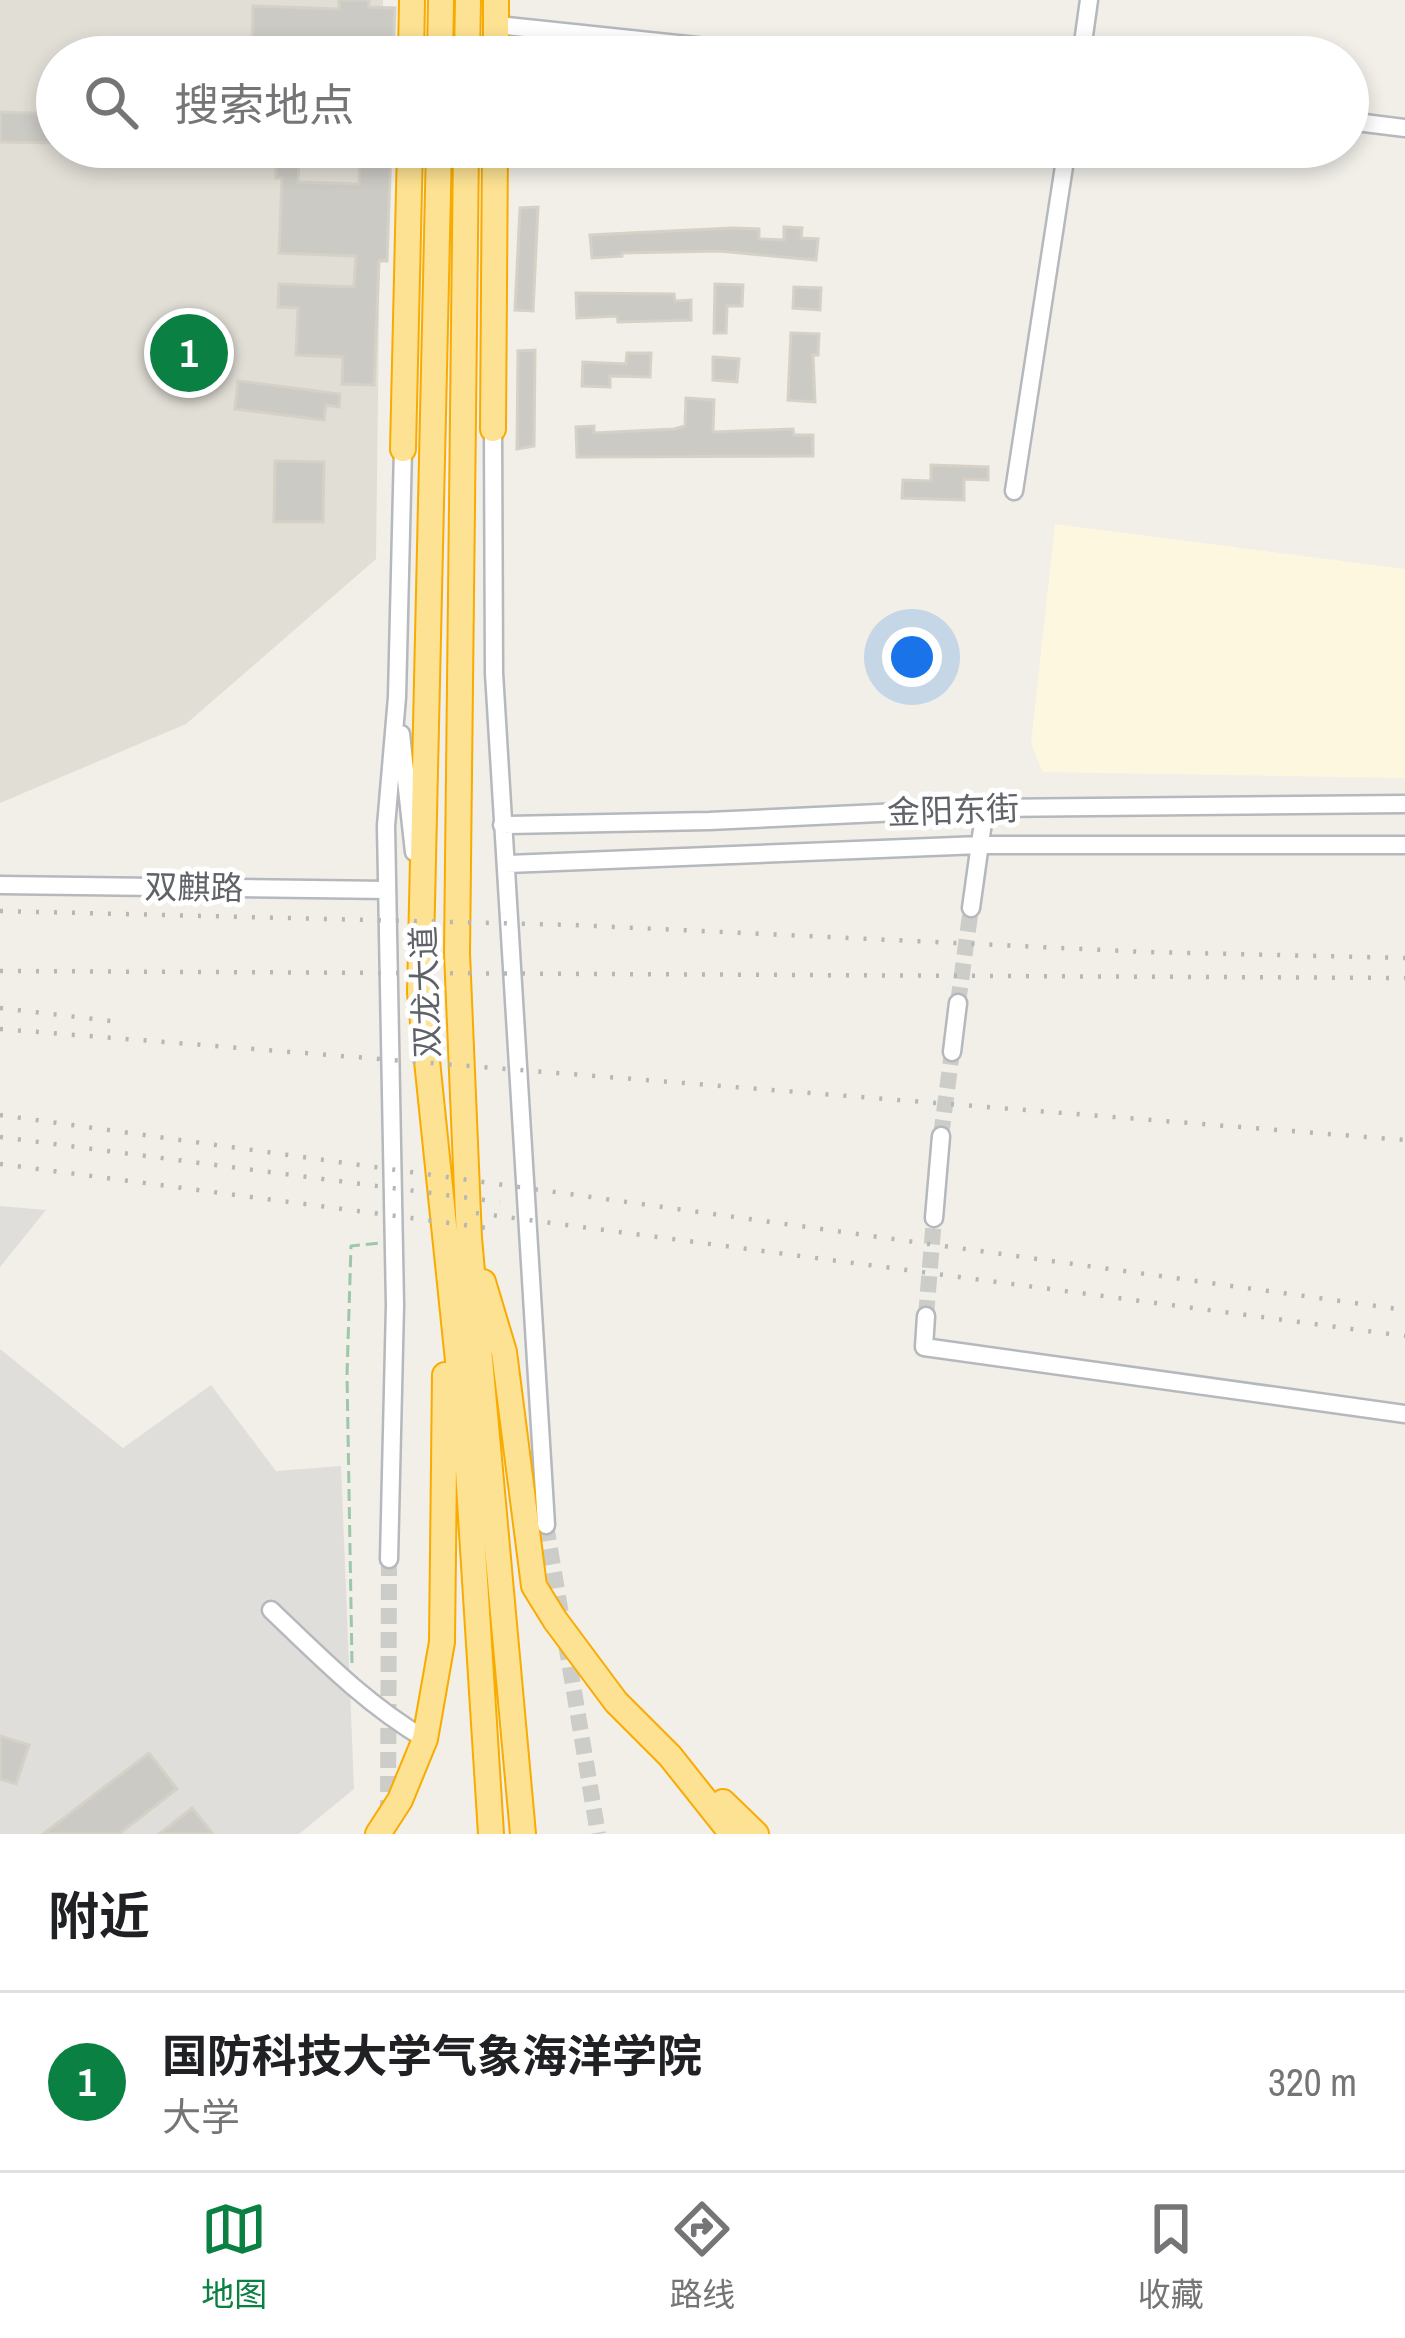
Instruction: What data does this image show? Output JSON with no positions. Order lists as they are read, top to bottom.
{
  "streets": {
    "highway": ["双龙大道"],
    "street": ["金阳东街", "双麒路"]
  },
  "page": {
    "search": "搜索地点",
    "pins": "1",
    "heading": "附近",
    "list": [
      {
        "mark": "1",
        "name": "国防科技大学气象海洋学院",
        "note": "大学",
        "value": "320 m"
      }
    ],
    "nav": ["地图", "路线", "收藏"]
  }
}
